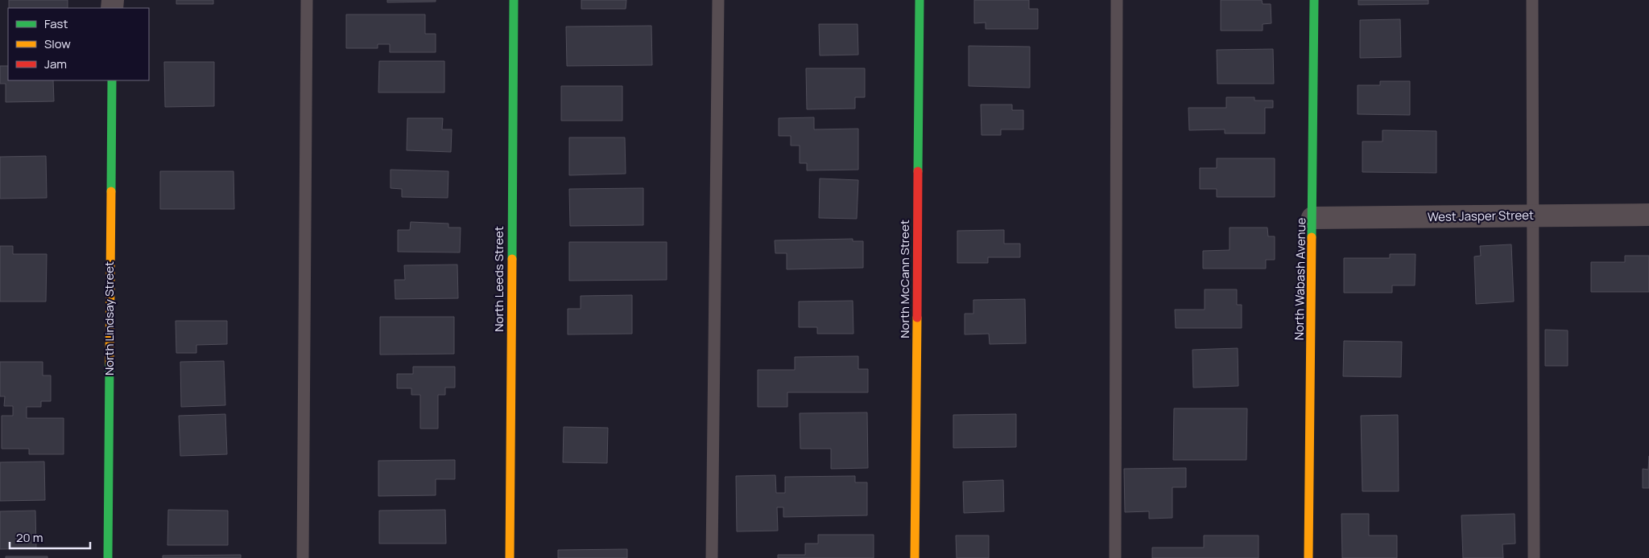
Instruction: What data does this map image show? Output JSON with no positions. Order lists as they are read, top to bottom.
{
  "streets": {
    "street": [
      "West Jasper Street",
      "North Leeds Street",
      "North McCann Street",
      "North Wabash Avenue",
      "North Lindsay Street"
    ]
  },
  "crossings": [
    ["West Jasper Street", "North Wabash Avenue"]
  ],
  "legend": ["Fast", "Slow", "Jam"],
  "scale_bar": "20 m"
}
